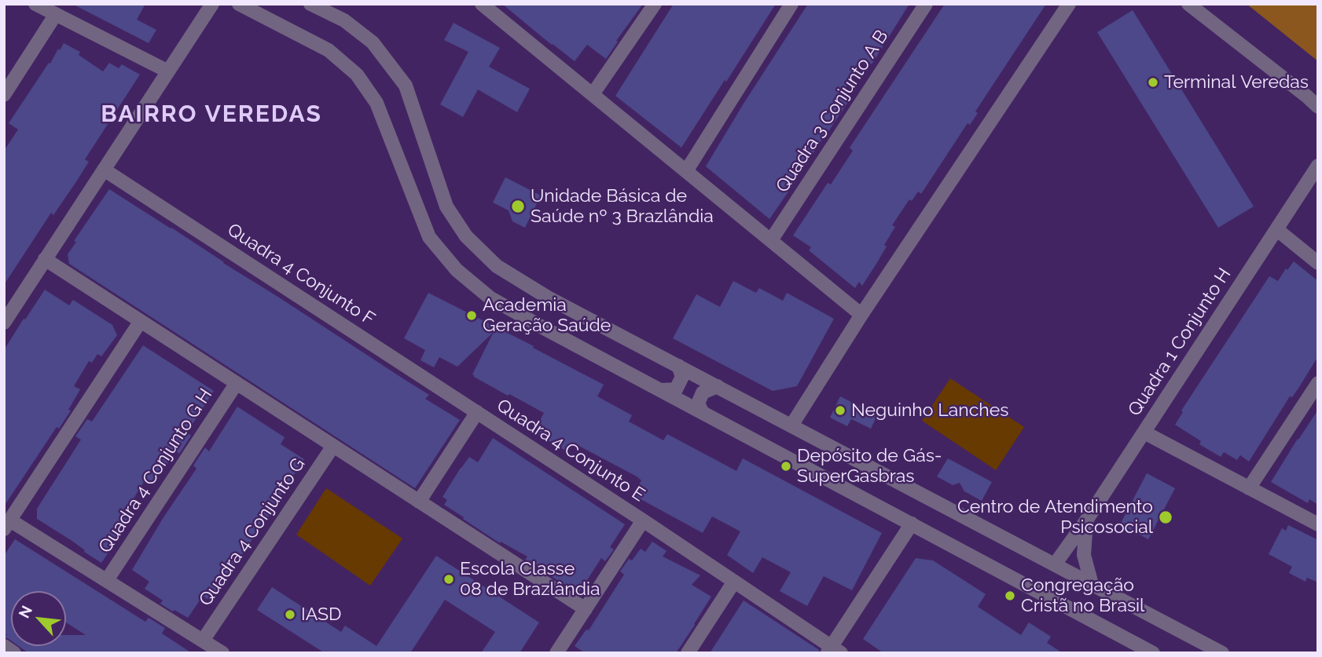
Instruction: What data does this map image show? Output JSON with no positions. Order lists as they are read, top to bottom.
{
  "streets": {
    "street": [
      "Quadra 3 Conjunto A B",
      "Quadra 4 Conjunto F",
      "Quadra 1 Conjunto H",
      "Quadra 4 Conjunto E",
      "Quadra 4 Conjunto G H",
      "Quadra 4 Conjunto G"
    ]
  },
  "crossings": [
    ["Quadra 4 Conjunto F", "Quadra 4 Conjunto E"]
  ],
  "districts": ["BAIRRO VEREDAS"],
  "places": [
    "Terminal Veredas",
    "Unidade Básica de Saúde nº 3 Brazlândia",
    "Academia Geração Saúde",
    "Neguinho Lanches",
    "Depósito de Gás- SuperGasbras",
    "Centro de Atendimento Psicosocial",
    "Escola Classe 08 de Brazlândia",
    "Congregação Cristã no Brasil",
    "IASD"
  ],
  "north": "top left"
}
